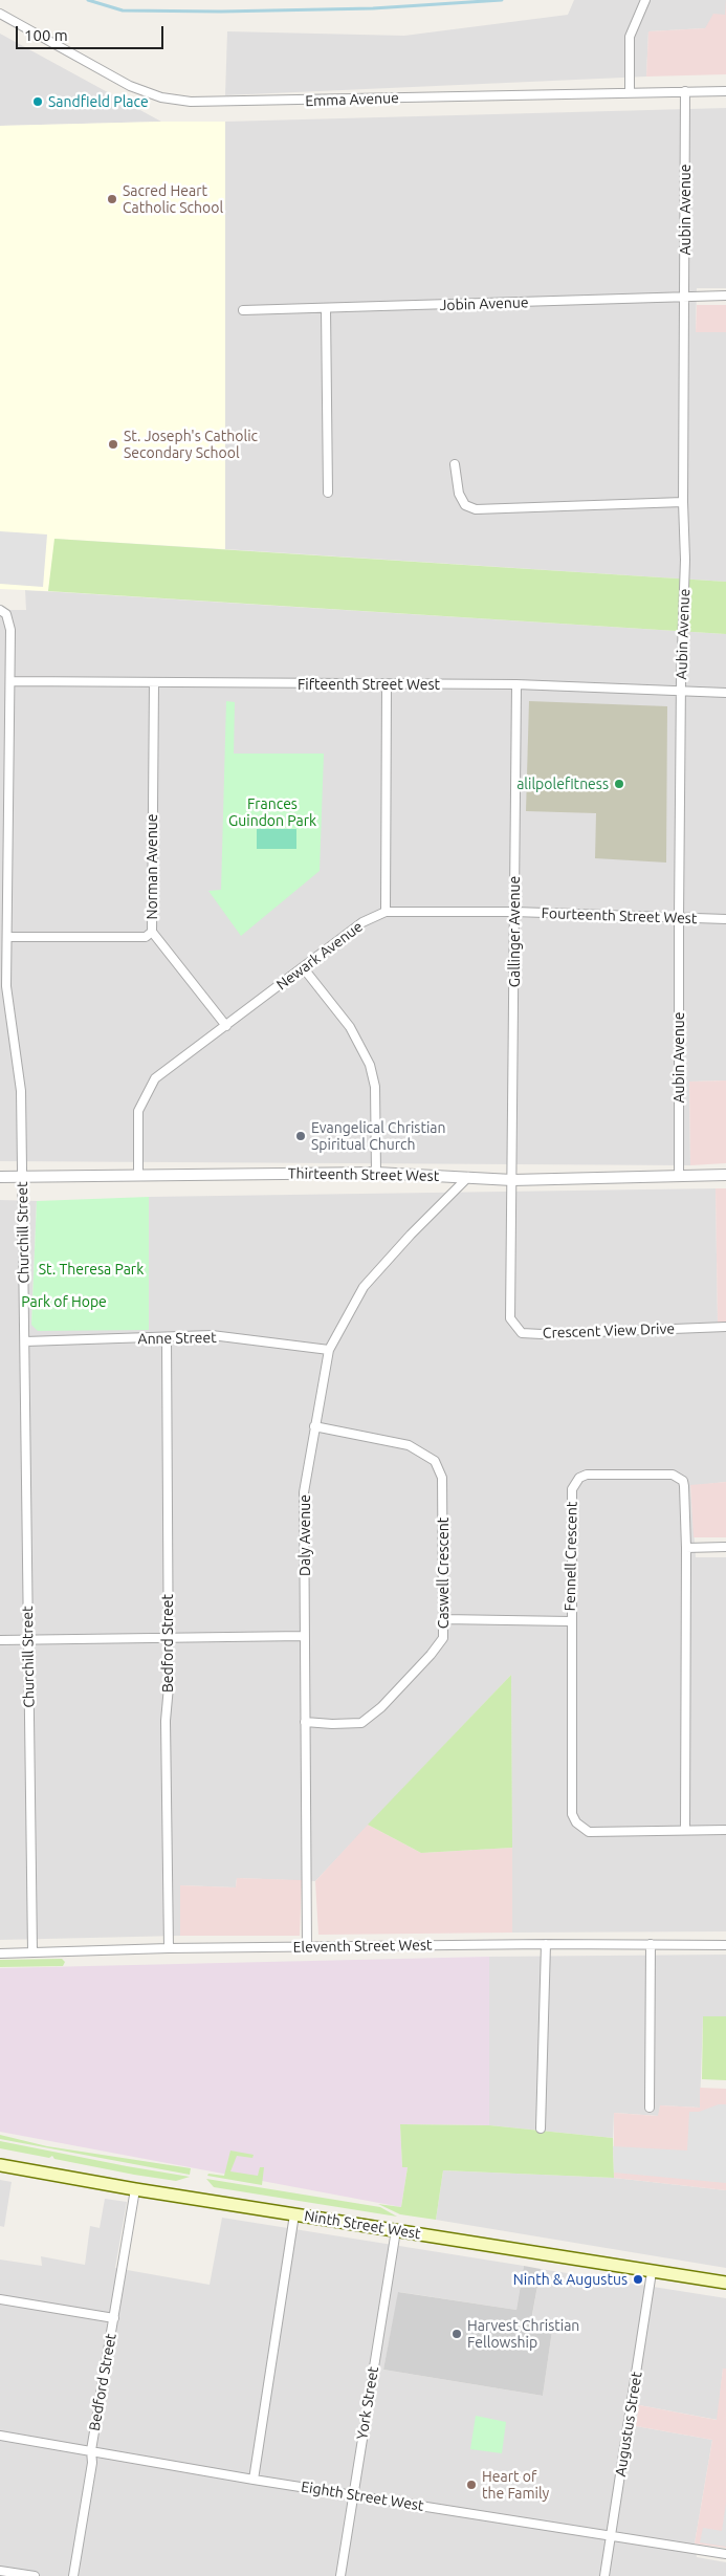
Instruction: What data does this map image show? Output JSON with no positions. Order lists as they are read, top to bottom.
{
  "streets": {
    "main road": ["Ninth Street West"],
    "street": [
      "Emma Avenue",
      "Aubin Avenue",
      "Jobin Avenue",
      "Fifteenth Street West",
      "Norman Avenue",
      "Fourteenth Street West",
      "Gallinger Avenue",
      "Newark Avenue",
      "Thirteenth Street West",
      "Churchill Street",
      "Crescent View Drive",
      "Anne Street",
      "Daly Avenue",
      "Fennell Crescent",
      "Caswell Crescent",
      "Bedford Street",
      "Eleventh Street West",
      "York Street",
      "Augustus Street",
      "Eighth Street West"
    ]
  },
  "crossings": [
    ["Emma Avenue", "Aubin Avenue"],
    ["Aubin Avenue", "Jobin Avenue"],
    ["Aubin Avenue", "Fifteenth Street West"],
    ["Aubin Avenue", "Fourteenth Street West"],
    ["Aubin Avenue", "Thirteenth Street West"],
    ["Fifteenth Street West", "Norman Avenue"],
    ["Fifteenth Street West", "Gallinger Avenue"],
    ["Fifteenth Street West", "Churchill Street"],
    ["Norman Avenue", "Newark Avenue"],
    ["Fourteenth Street West", "Gallinger Avenue"],
    ["Fourteenth Street West", "Newark Avenue"],
    ["Gallinger Avenue", "Thirteenth Street West"],
    ["Gallinger Avenue", "Crescent View Drive"],
    ["Newark Avenue", "Thirteenth Street West"],
    ["Thirteenth Street West", "Churchill Street"],
    ["Thirteenth Street West", "Crescent View Drive"],
    ["Thirteenth Street West", "Daly Avenue"],
    ["Churchill Street", "Anne Street"],
    ["Churchill Street", "Eleventh Street West"],
    ["Anne Street", "Daly Avenue"],
    ["Anne Street", "Bedford Street"],
    ["Daly Avenue", "Caswell Crescent"],
    ["Daly Avenue", "Eleventh Street West"],
    ["Bedford Street", "Eleventh Street West"],
    ["Bedford Street", "Ninth Street West"],
    ["Bedford Street", "Eighth Street West"],
    ["Ninth Street West", "York Street"],
    ["Ninth Street West", "Augustus Street"],
    ["York Street", "Eighth Street West"],
    ["Augustus Street", "Eighth Street West"]
  ],
  "parks": ["Frances Guindon Park", "St. Theresa Park", "Park of Hope"],
  "places": [
    "Sandfield Place",
    "Sacred Heart Catholic School",
    "St. Joseph's Catholic Secondary School",
    "alilpolefitness",
    "Evangelical Christian Spiritual Church",
    "Ninth & Augustus",
    "Harvest Christian Fellowship",
    "Heart of the Family"
  ],
  "scale_bar": "100 m"
}
